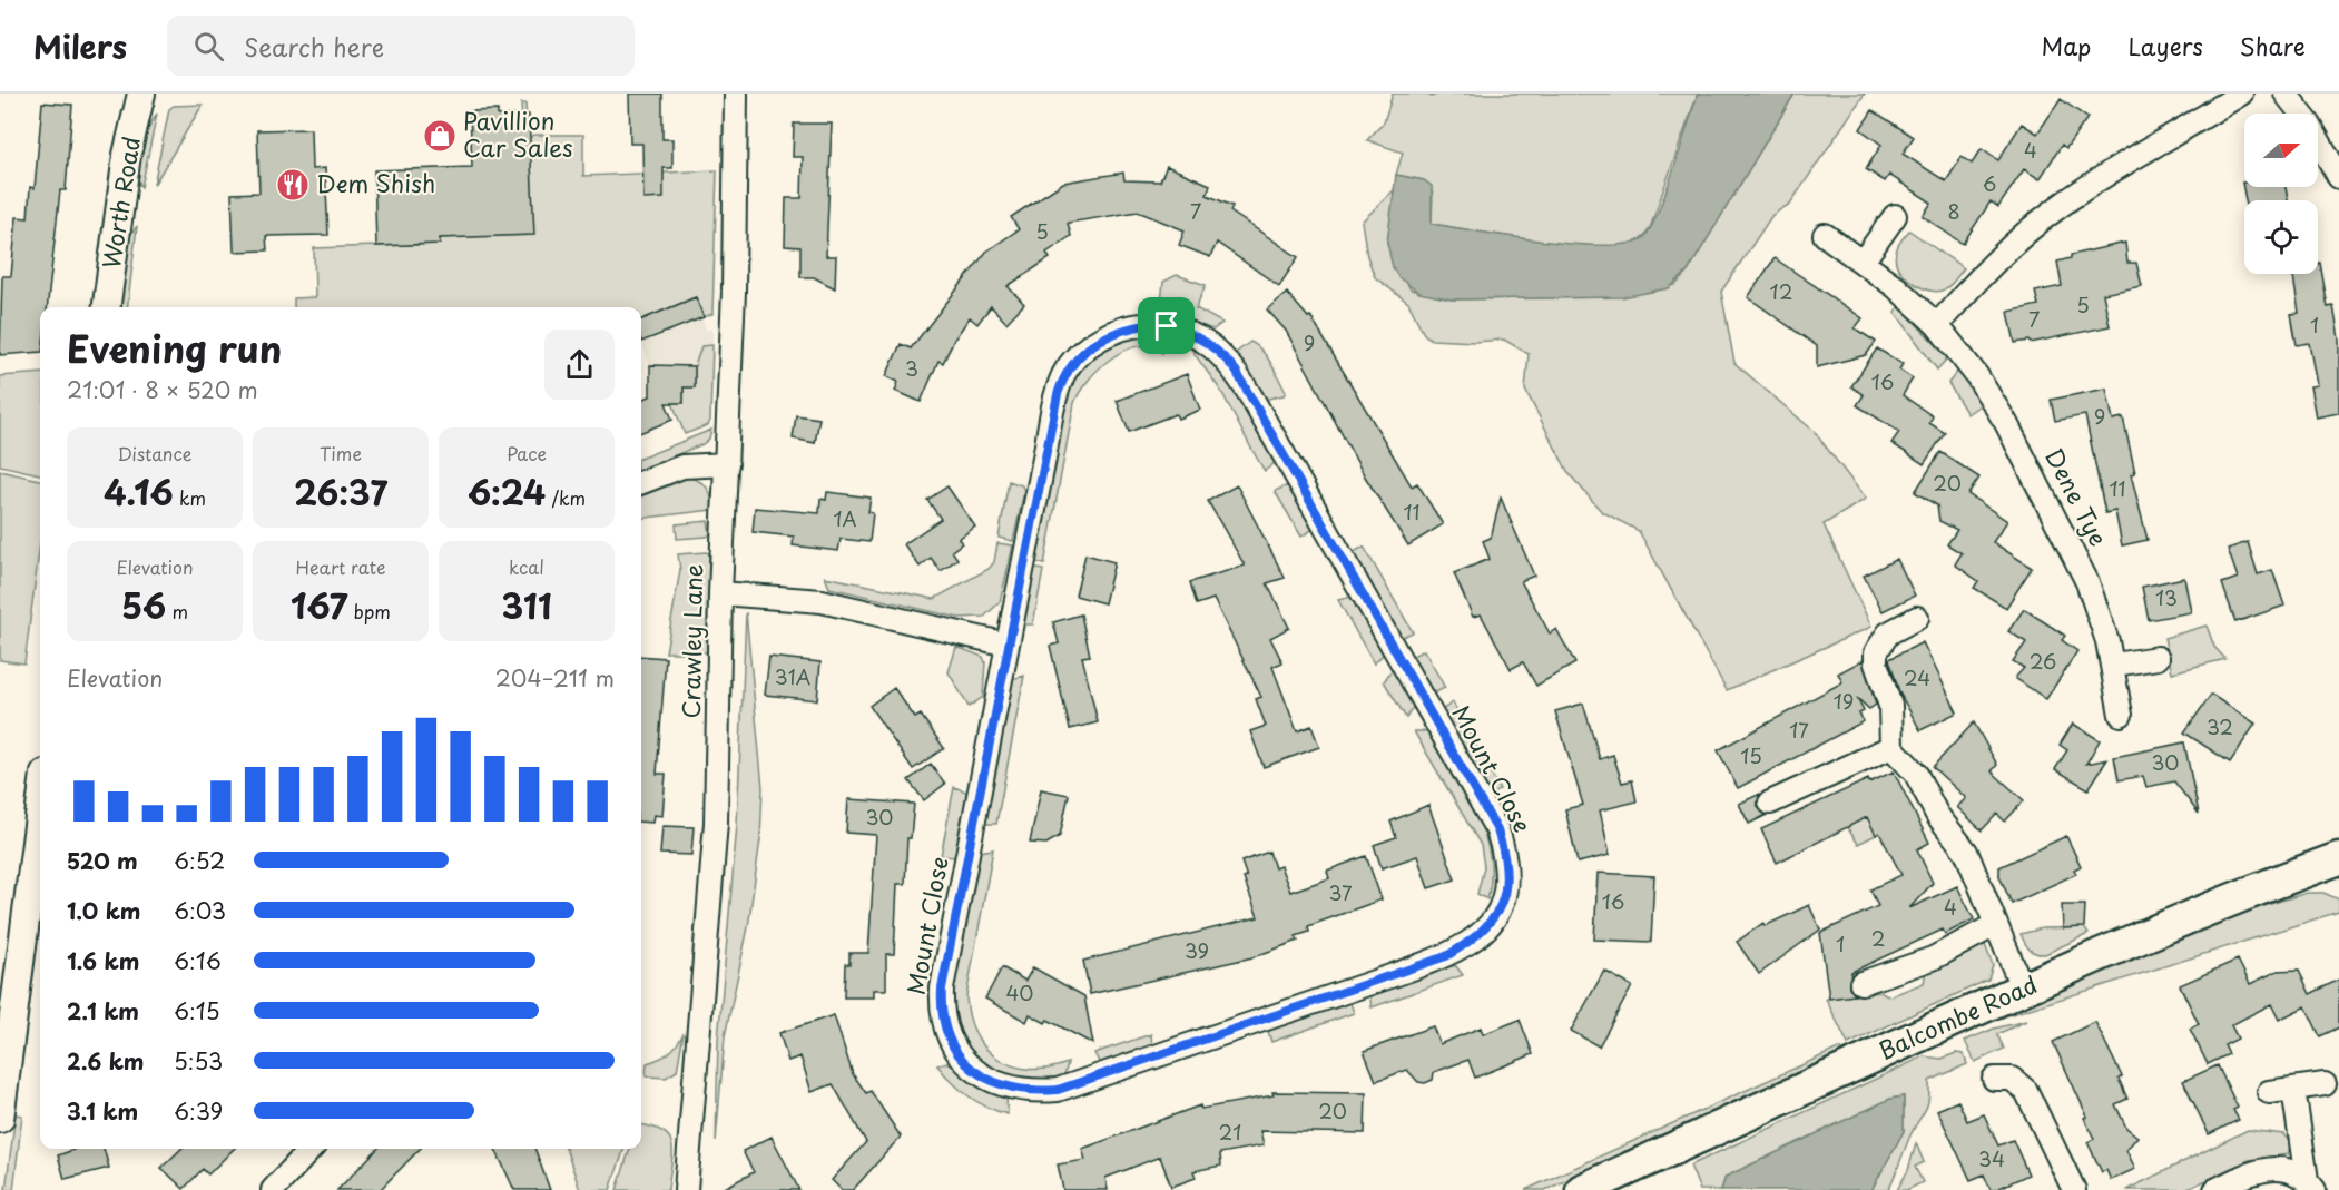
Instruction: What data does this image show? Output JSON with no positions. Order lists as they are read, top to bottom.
{
  "streets": {
    "main road": ["Balcombe Road"],
    "street": [
      "Worth Road",
      "Dene Tye",
      "Crawley Lane",
      "Mount Close"
    ]
  },
  "places": {
    "shop": ["Pavillion Car Sales"],
    "restaurant": ["Dem Shish"]
  },
  "house_numbers": [
    "4",
    "6",
    "7",
    "8",
    "5",
    "12",
    "5",
    "7",
    "1",
    "9",
    "3",
    "16",
    "9",
    "20",
    "11",
    "11",
    "1A",
    "13",
    "26",
    "31A",
    "24",
    "19",
    "32",
    "17",
    "15",
    "30",
    "30",
    "37",
    "16",
    "4",
    "2",
    "1",
    "39",
    "40",
    "20",
    "21",
    "34"
  ],
  "north": "right",
  "page": {
    "header": "Milers",
    "search": "Search here",
    "nav": ["Map", "Layers", "Share"],
    "heading": ["Evening run", "21:01 · 8 × 520 m"],
    "stats": [
      ["Distance", "4.16 km"],
      ["Time", "26:37"],
      ["Pace", "6:24 /km"],
      ["Elevation", "56 m"],
      ["Heart rate", "167 bpm"],
      ["kcal", "311"]
    ],
    "chart": ["Elevation", "204–211 m"],
    "list": [
      {
        "name": "520 m",
        "note": "6:52"
      },
      {
        "name": "1.0 km",
        "note": "6:03"
      },
      {
        "name": "1.6 km",
        "note": "6:16"
      },
      {
        "name": "2.1 km",
        "note": "6:15"
      },
      {
        "name": "2.6 km",
        "note": "5:53"
      },
      {
        "name": "3.1 km",
        "note": "6:39"
      }
    ]
  }
}
